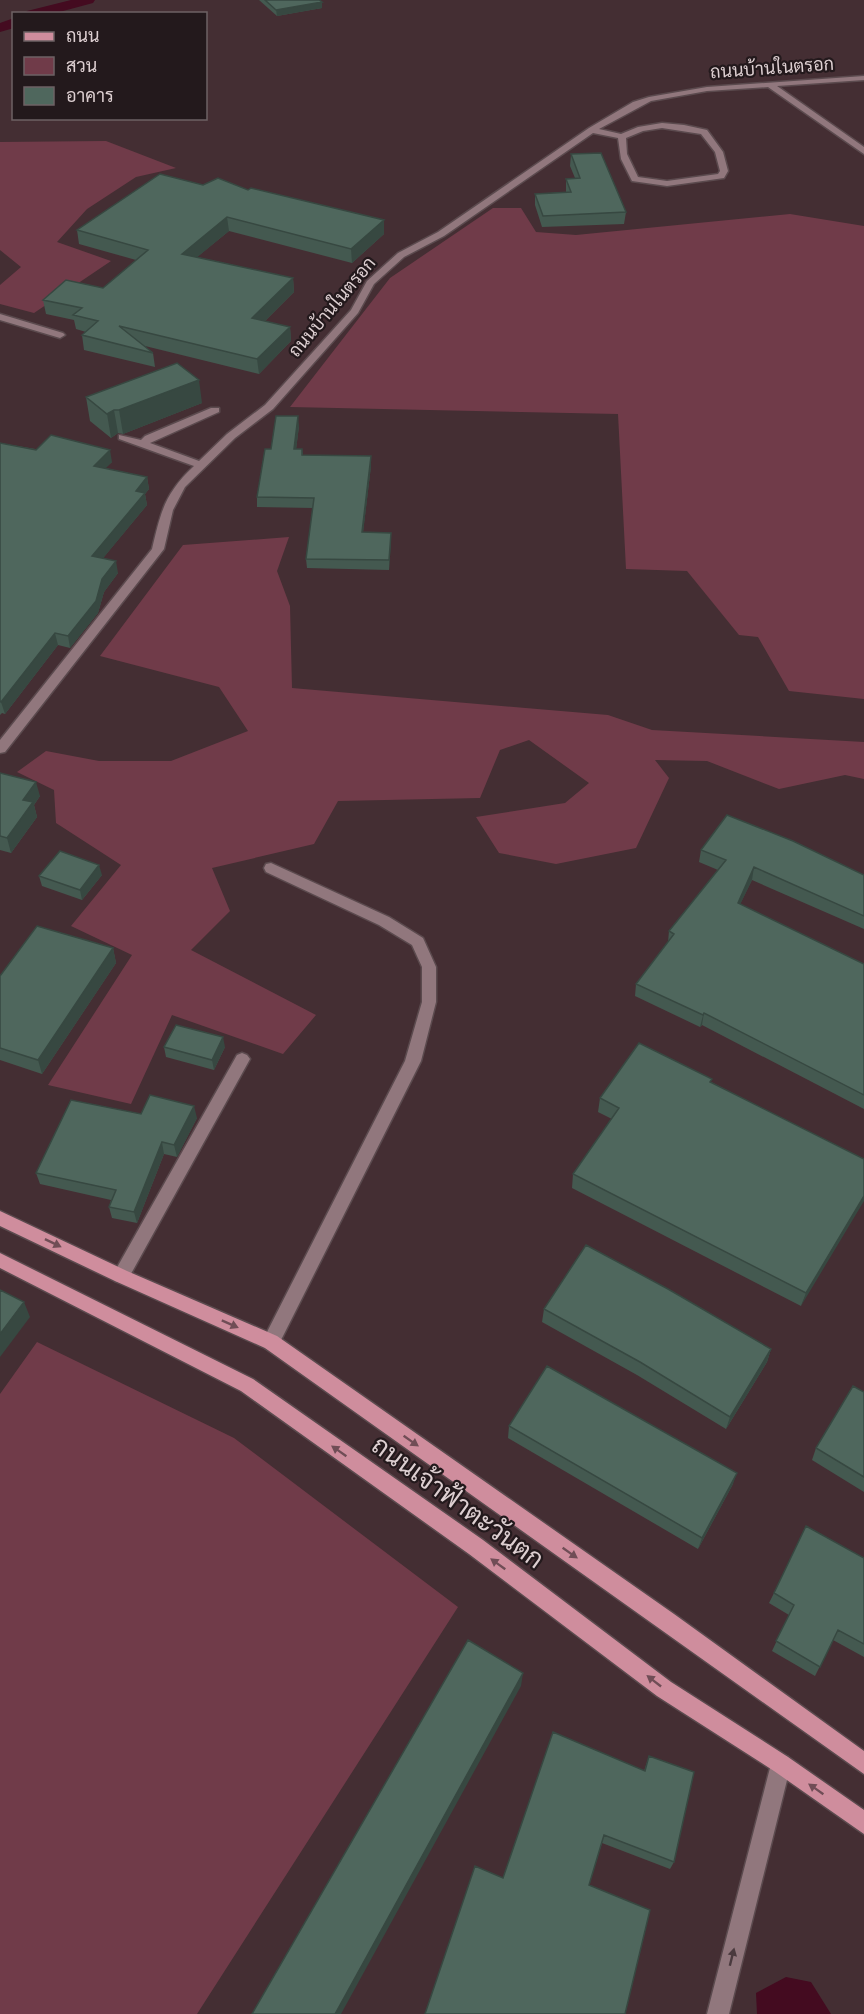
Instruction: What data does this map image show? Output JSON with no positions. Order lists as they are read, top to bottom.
{
  "streets": {
    "main road": ["ถนนเจ้าฟ้าตะวันตก"],
    "street": ["ถนนบ้านในตรอก"]
  },
  "legend": ["ถนน", "สวน", "อาคาร"]
}
